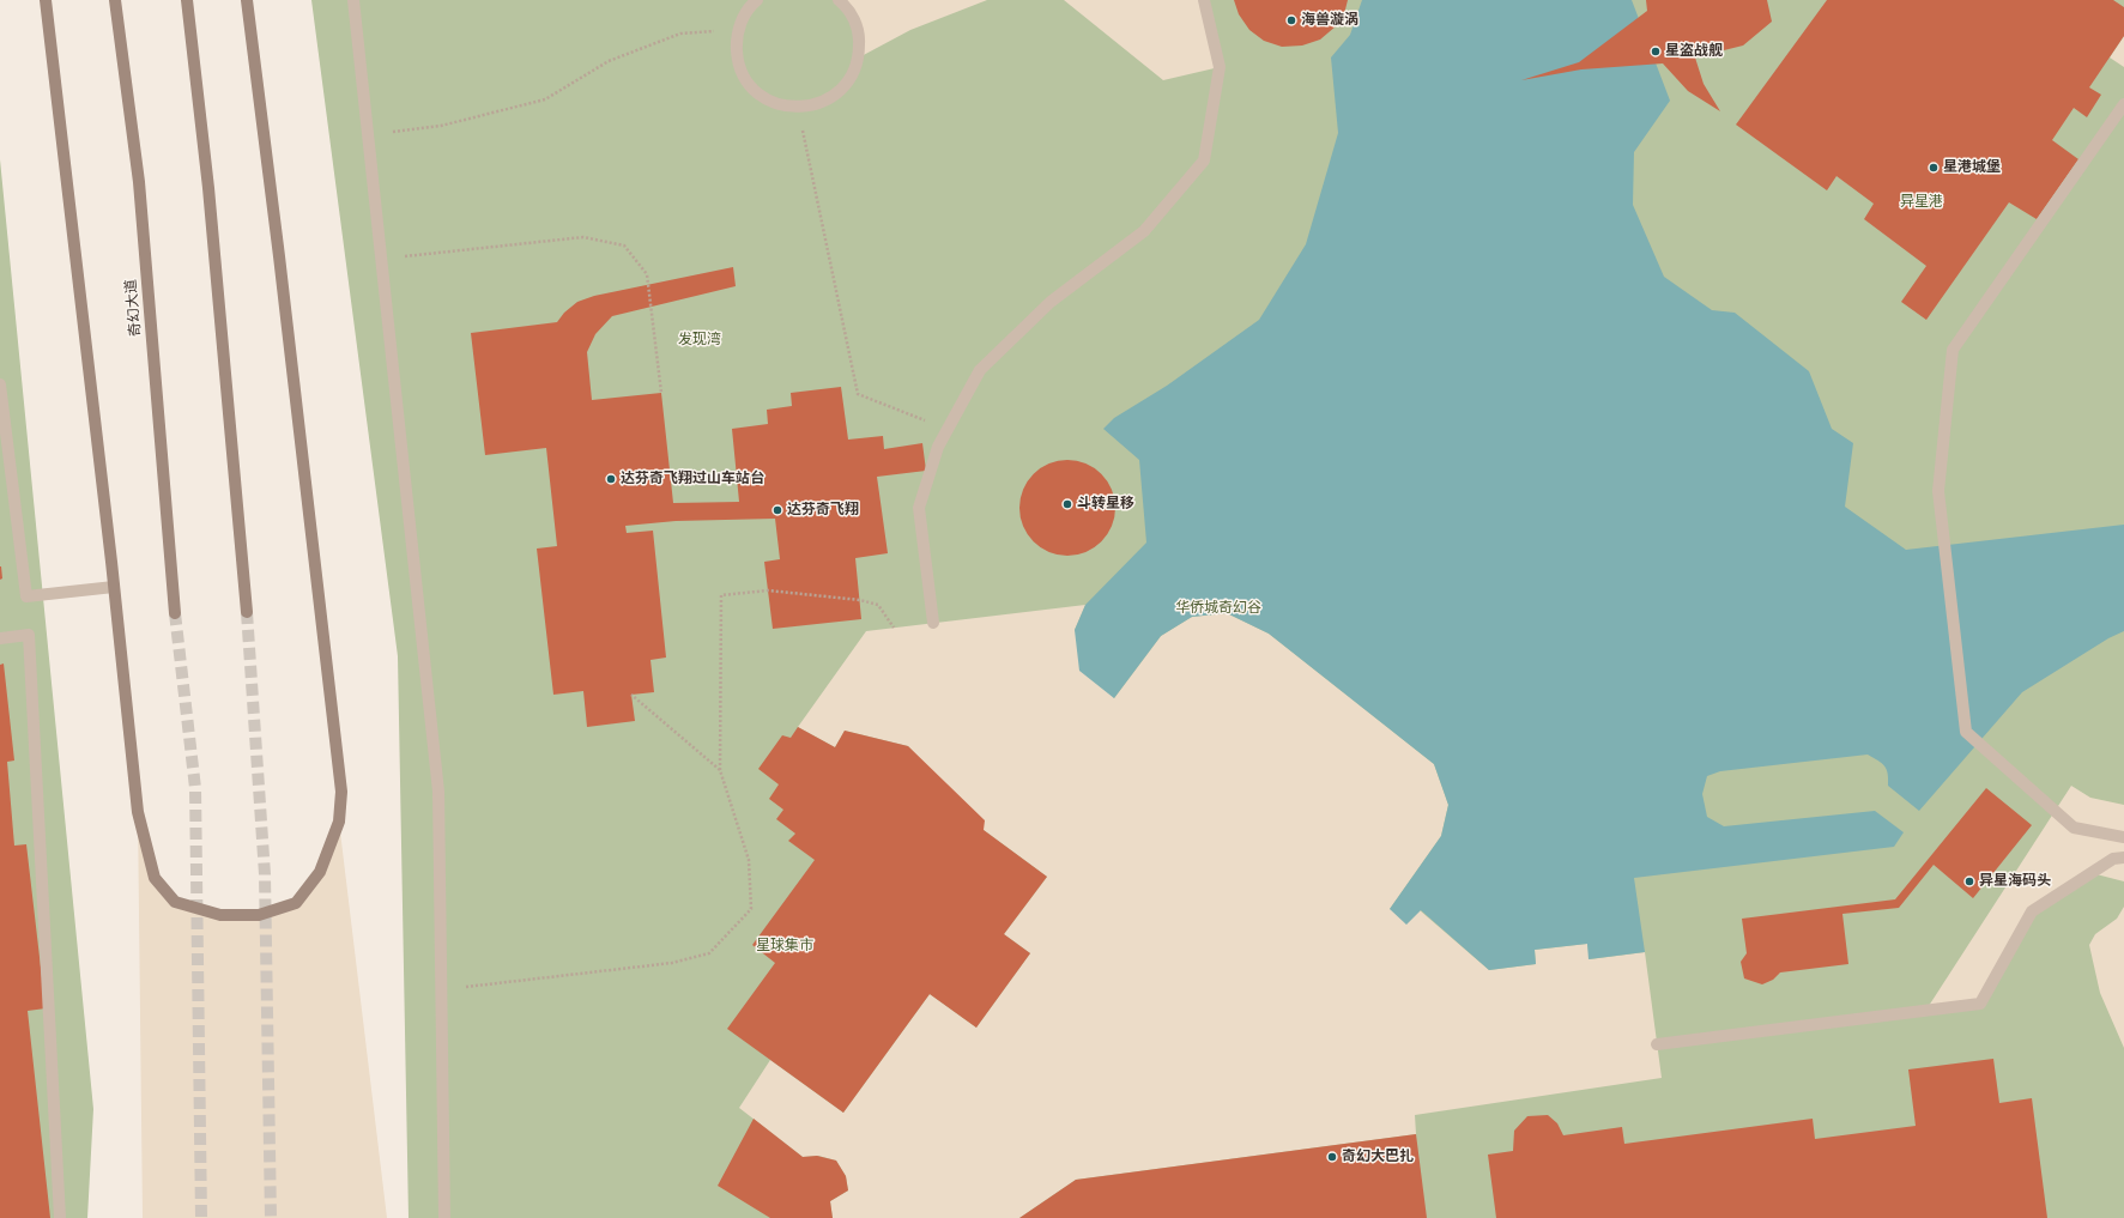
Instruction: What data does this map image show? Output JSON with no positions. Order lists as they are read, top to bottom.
{
  "streets": {
    "street": ["奇幻大道"]
  },
  "parks": [
    "异星港",
    "发现湾",
    "华侨城奇幻谷",
    "星球集市"
  ],
  "places": [
    "海兽漩涡",
    "星盗战舰",
    "星港城堡",
    "达芬奇飞翔过山车站台",
    "斗转星移",
    "达芬奇飞翔",
    "异星海码头",
    "奇幻大巴扎"
  ]
}
